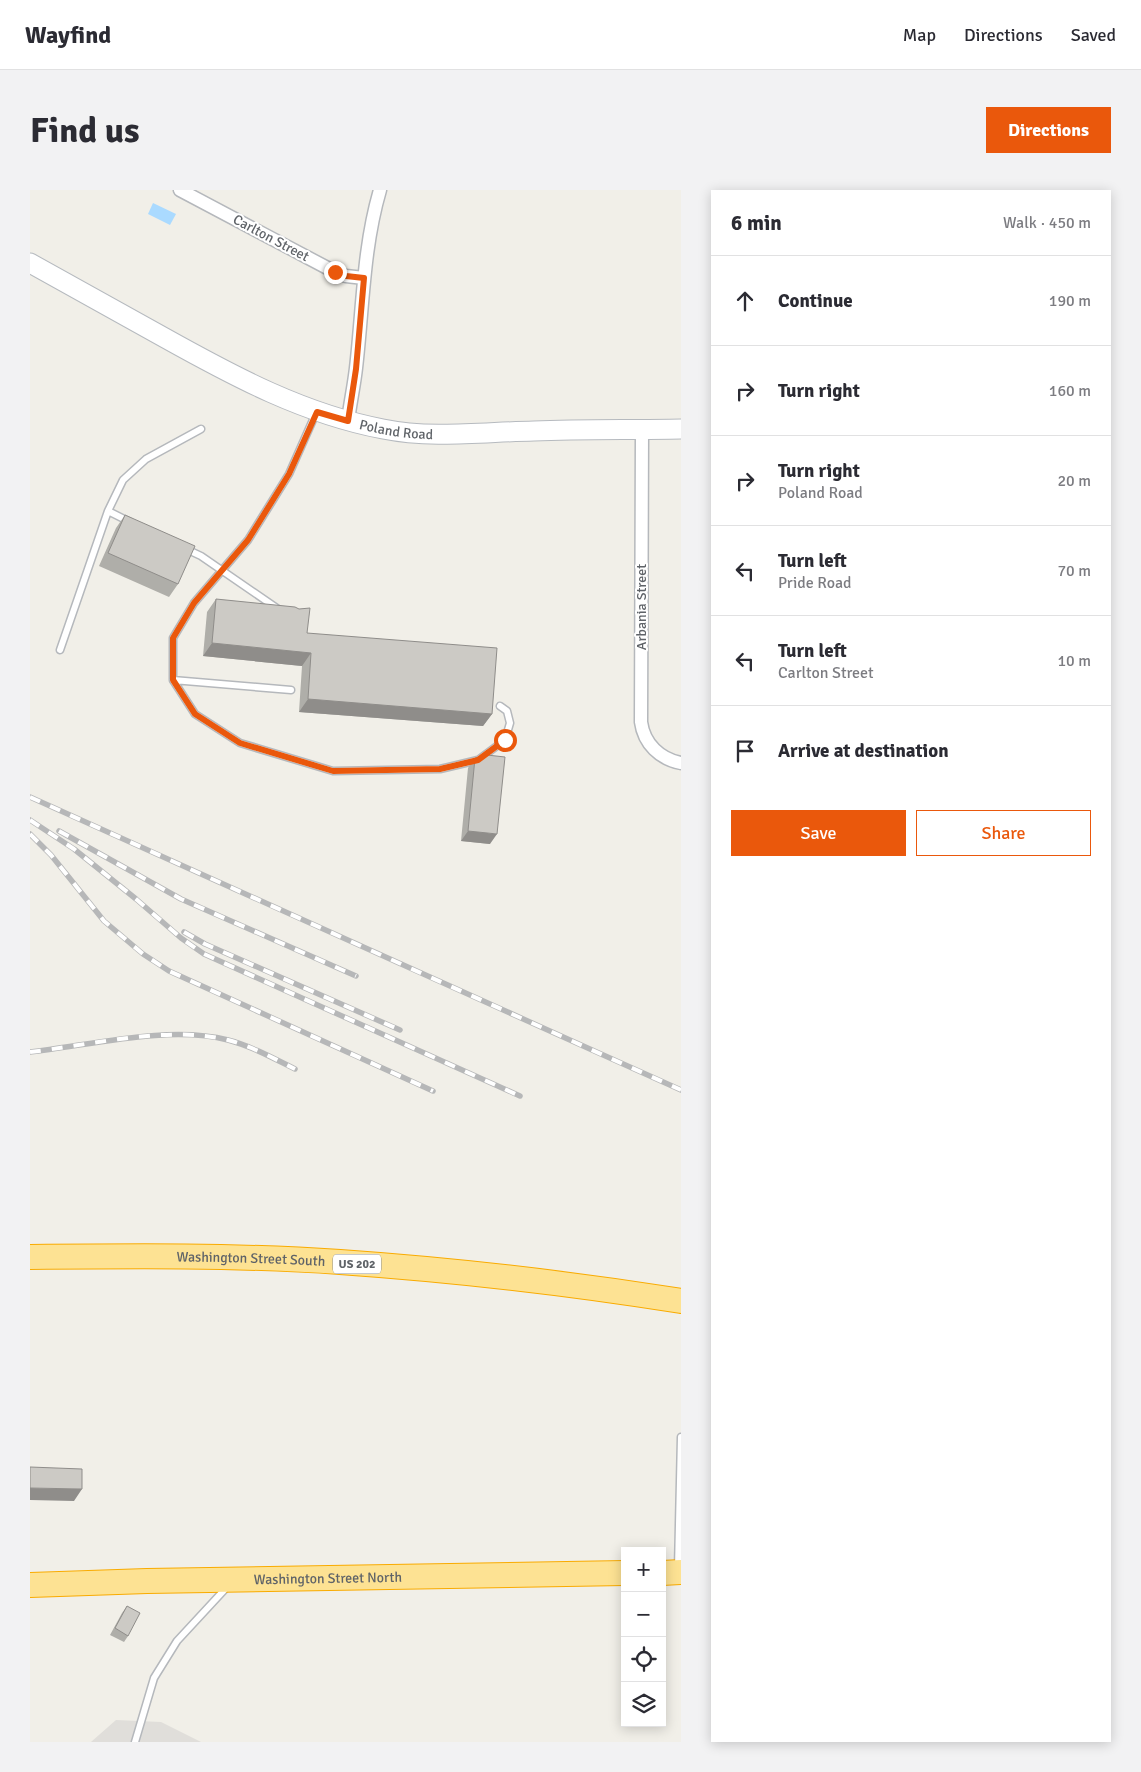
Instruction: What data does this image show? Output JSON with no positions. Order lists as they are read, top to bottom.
{
  "streets": {
    "highway": ["Washington Street South", "US 202", "Washington Street North"],
    "street": ["Carlton Street", "Poland Road", "Arbania Street"]
  },
  "crossings": [
    ["Poland Road", "Arbania Street"]
  ],
  "page": {
    "header": "Wayfind",
    "nav": ["Map", "Directions", "Saved"],
    "buttons": [
      "Directions",
      ["Save", "Share"]
    ],
    "title": "Find us",
    "heading": ["6 min", "Walk · 450 m"],
    "list": [
      ["Continue", "190 m"],
      ["Turn right", "160 m"],
      ["Turn right", "Poland Road", "20 m"],
      ["Turn left", "Pride Road", "70 m"],
      ["Turn left", "Carlton Street", "10 m"],
      "Arrive at destination"
    ],
    "map_buttons": ["+", "−"]
  }
}
